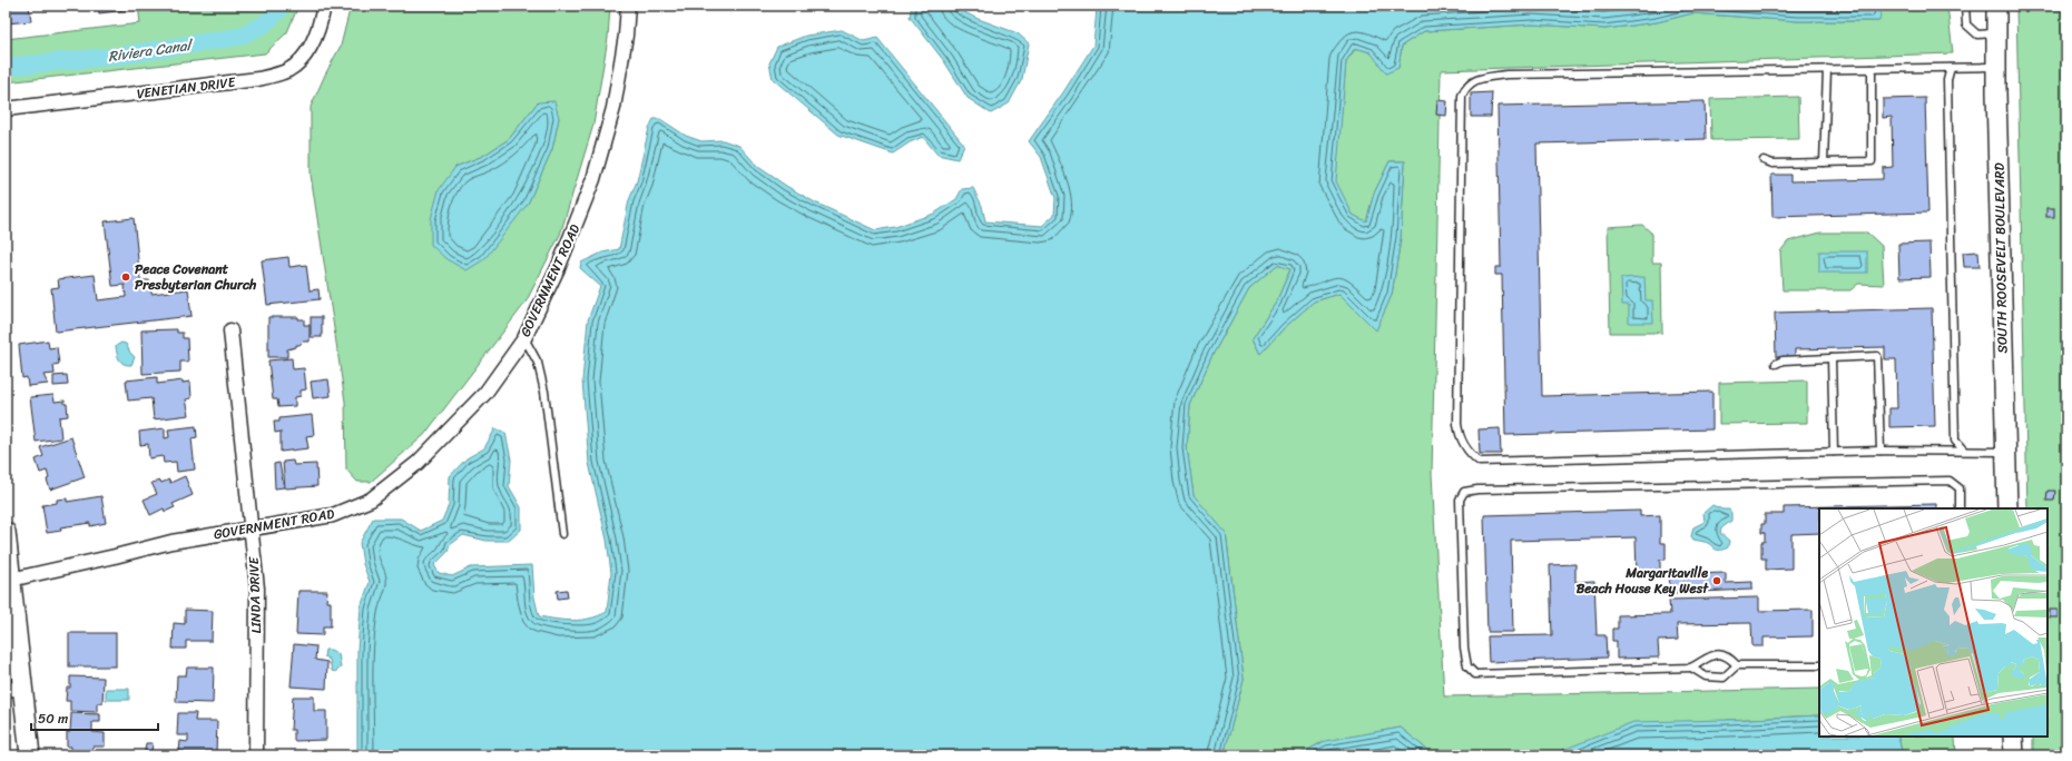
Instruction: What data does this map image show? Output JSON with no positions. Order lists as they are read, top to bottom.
{
  "streets": {
    "main road": ["SOUTH ROOSEVELT BOULEVARD"],
    "street": ["VENETIAN DRIVE", "GOVERNMENT ROAD", "LINDA DRIVE"]
  },
  "crossings": [
    ["GOVERNMENT ROAD", "LINDA DRIVE"]
  ],
  "water": ["Riviera Canal"],
  "places": ["Peace Covenant Presbyterian Church", "Margaritaville Beach House Key West"],
  "scale_bar": "50 m"
}
